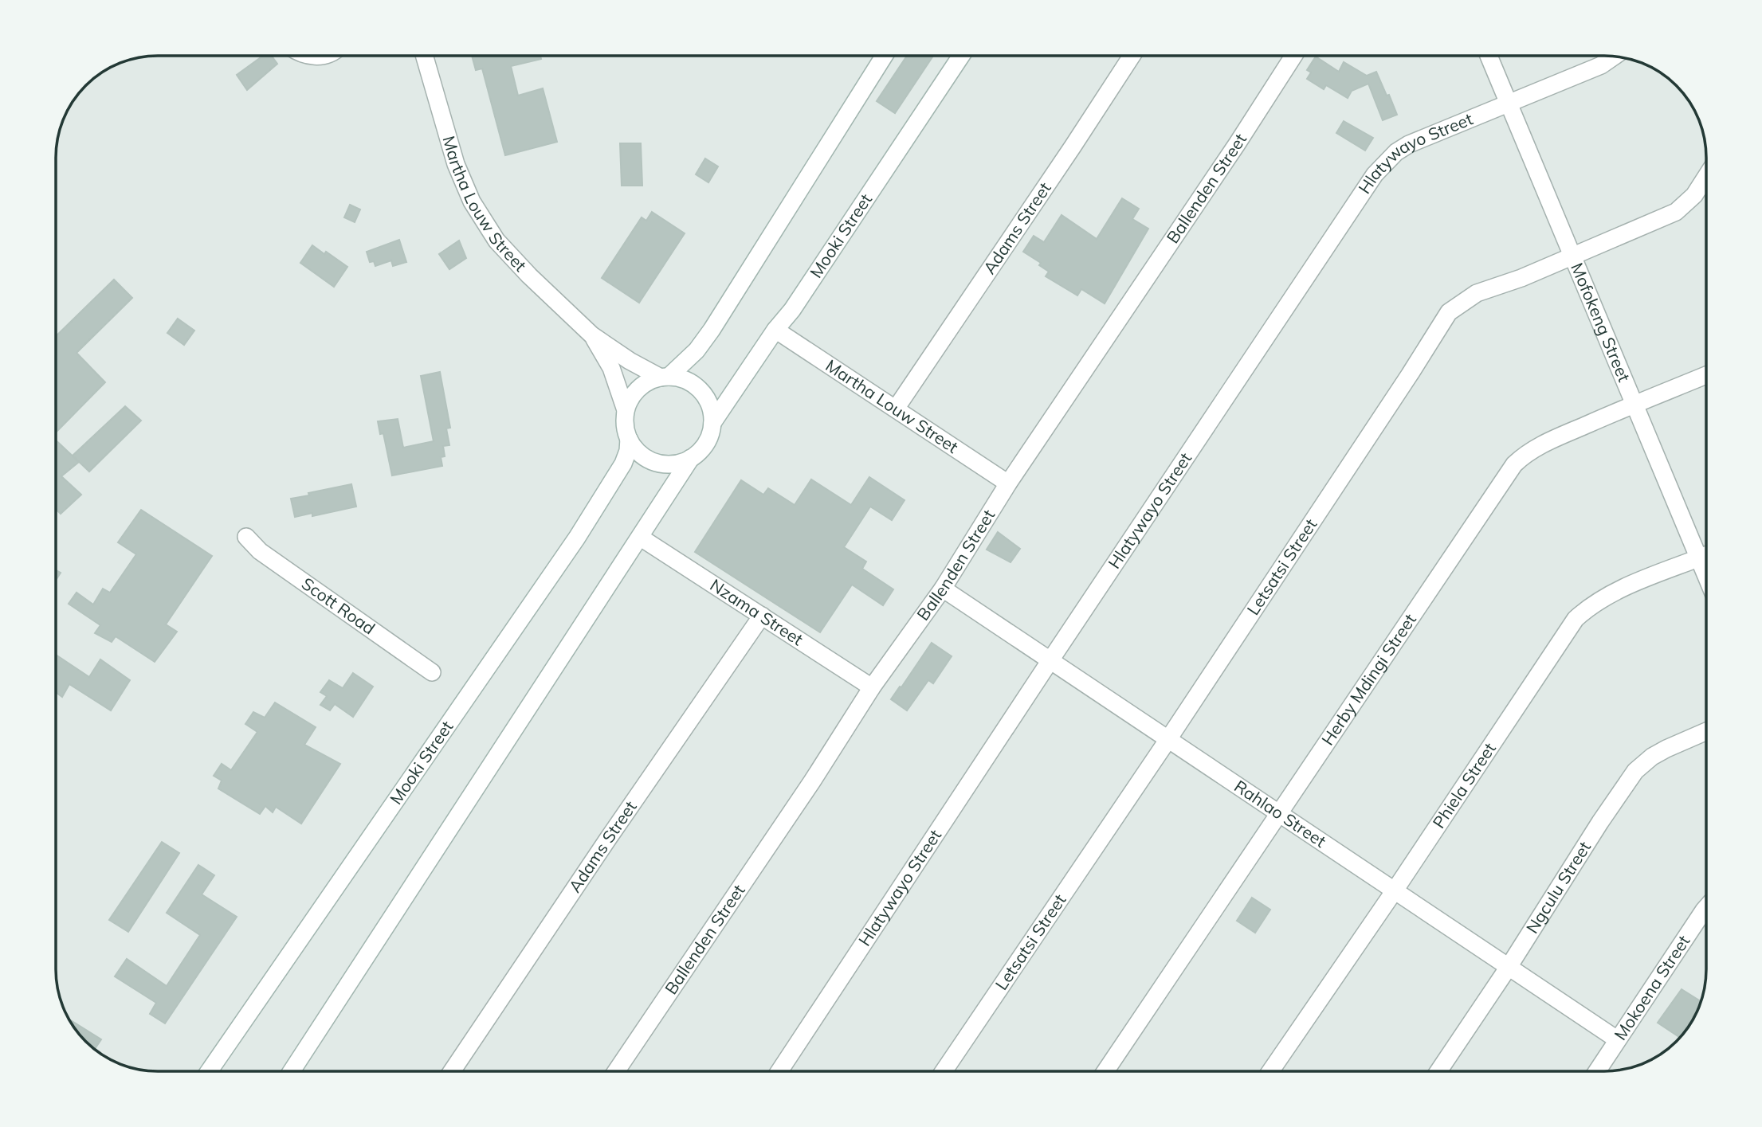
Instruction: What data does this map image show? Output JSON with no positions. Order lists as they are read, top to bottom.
{
  "streets": {
    "street": [
      "Hlatywayo Street",
      "Ballenden Street",
      "Martha Louw Street",
      "Adams Street",
      "Mooki Street",
      "Mofokeng Street",
      "Letsatsi Street",
      "Scott Road",
      "Nzama Street",
      "Herby Mdingi Street",
      "Phiela Street",
      "Rahlao Street",
      "Ngculu Street",
      "Mokoena Street"
    ]
  },
  "crossings": [
    ["Hlatywayo Street", "Mofokeng Street"],
    ["Hlatywayo Street", "Rahlao Street"],
    ["Ballenden Street", "Martha Louw Street"],
    ["Ballenden Street", "Nzama Street"],
    ["Ballenden Street", "Rahlao Street"],
    ["Martha Louw Street", "Adams Street"],
    ["Martha Louw Street", "Mooki Street"],
    ["Adams Street", "Nzama Street"],
    ["Mofokeng Street", "Letsatsi Street"],
    ["Mofokeng Street", "Herby Mdingi Street"],
    ["Mofokeng Street", "Phiela Street"],
    ["Letsatsi Street", "Rahlao Street"],
    ["Herby Mdingi Street", "Rahlao Street"],
    ["Phiela Street", "Rahlao Street"],
    ["Rahlao Street", "Ngculu Street"],
    ["Rahlao Street", "Mokoena Street"]
  ]
}
